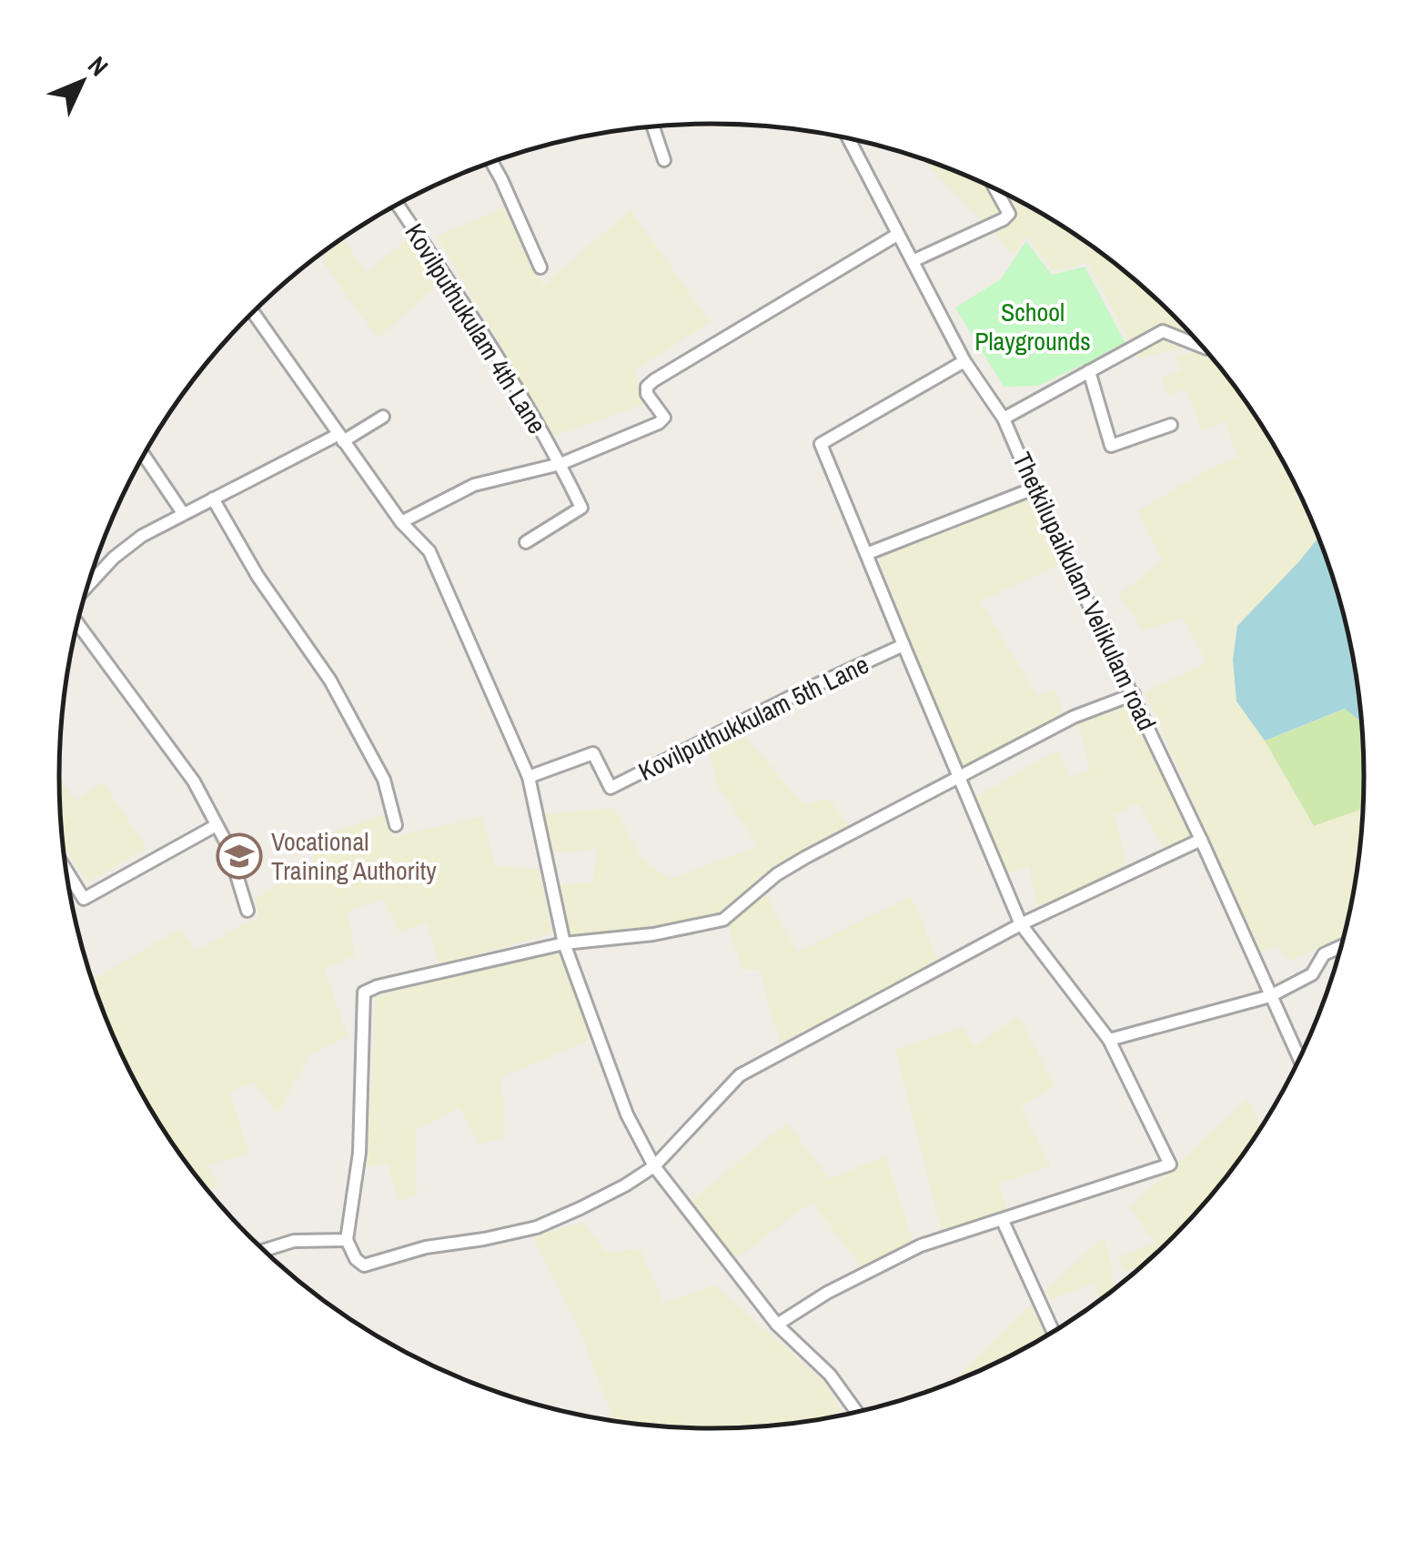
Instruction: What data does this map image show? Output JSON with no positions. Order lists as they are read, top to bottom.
{
  "streets": {
    "street": ["Kovilputhukulam 4th Lane", "Thetkilupaikulam Velikulam road", "Kovilputhukkulam 5th Lane"]
  },
  "parks": ["School Playgrounds"],
  "places": {
    "school or university": ["Vocational Training Authority"]
  },
  "north": "top right"
}
